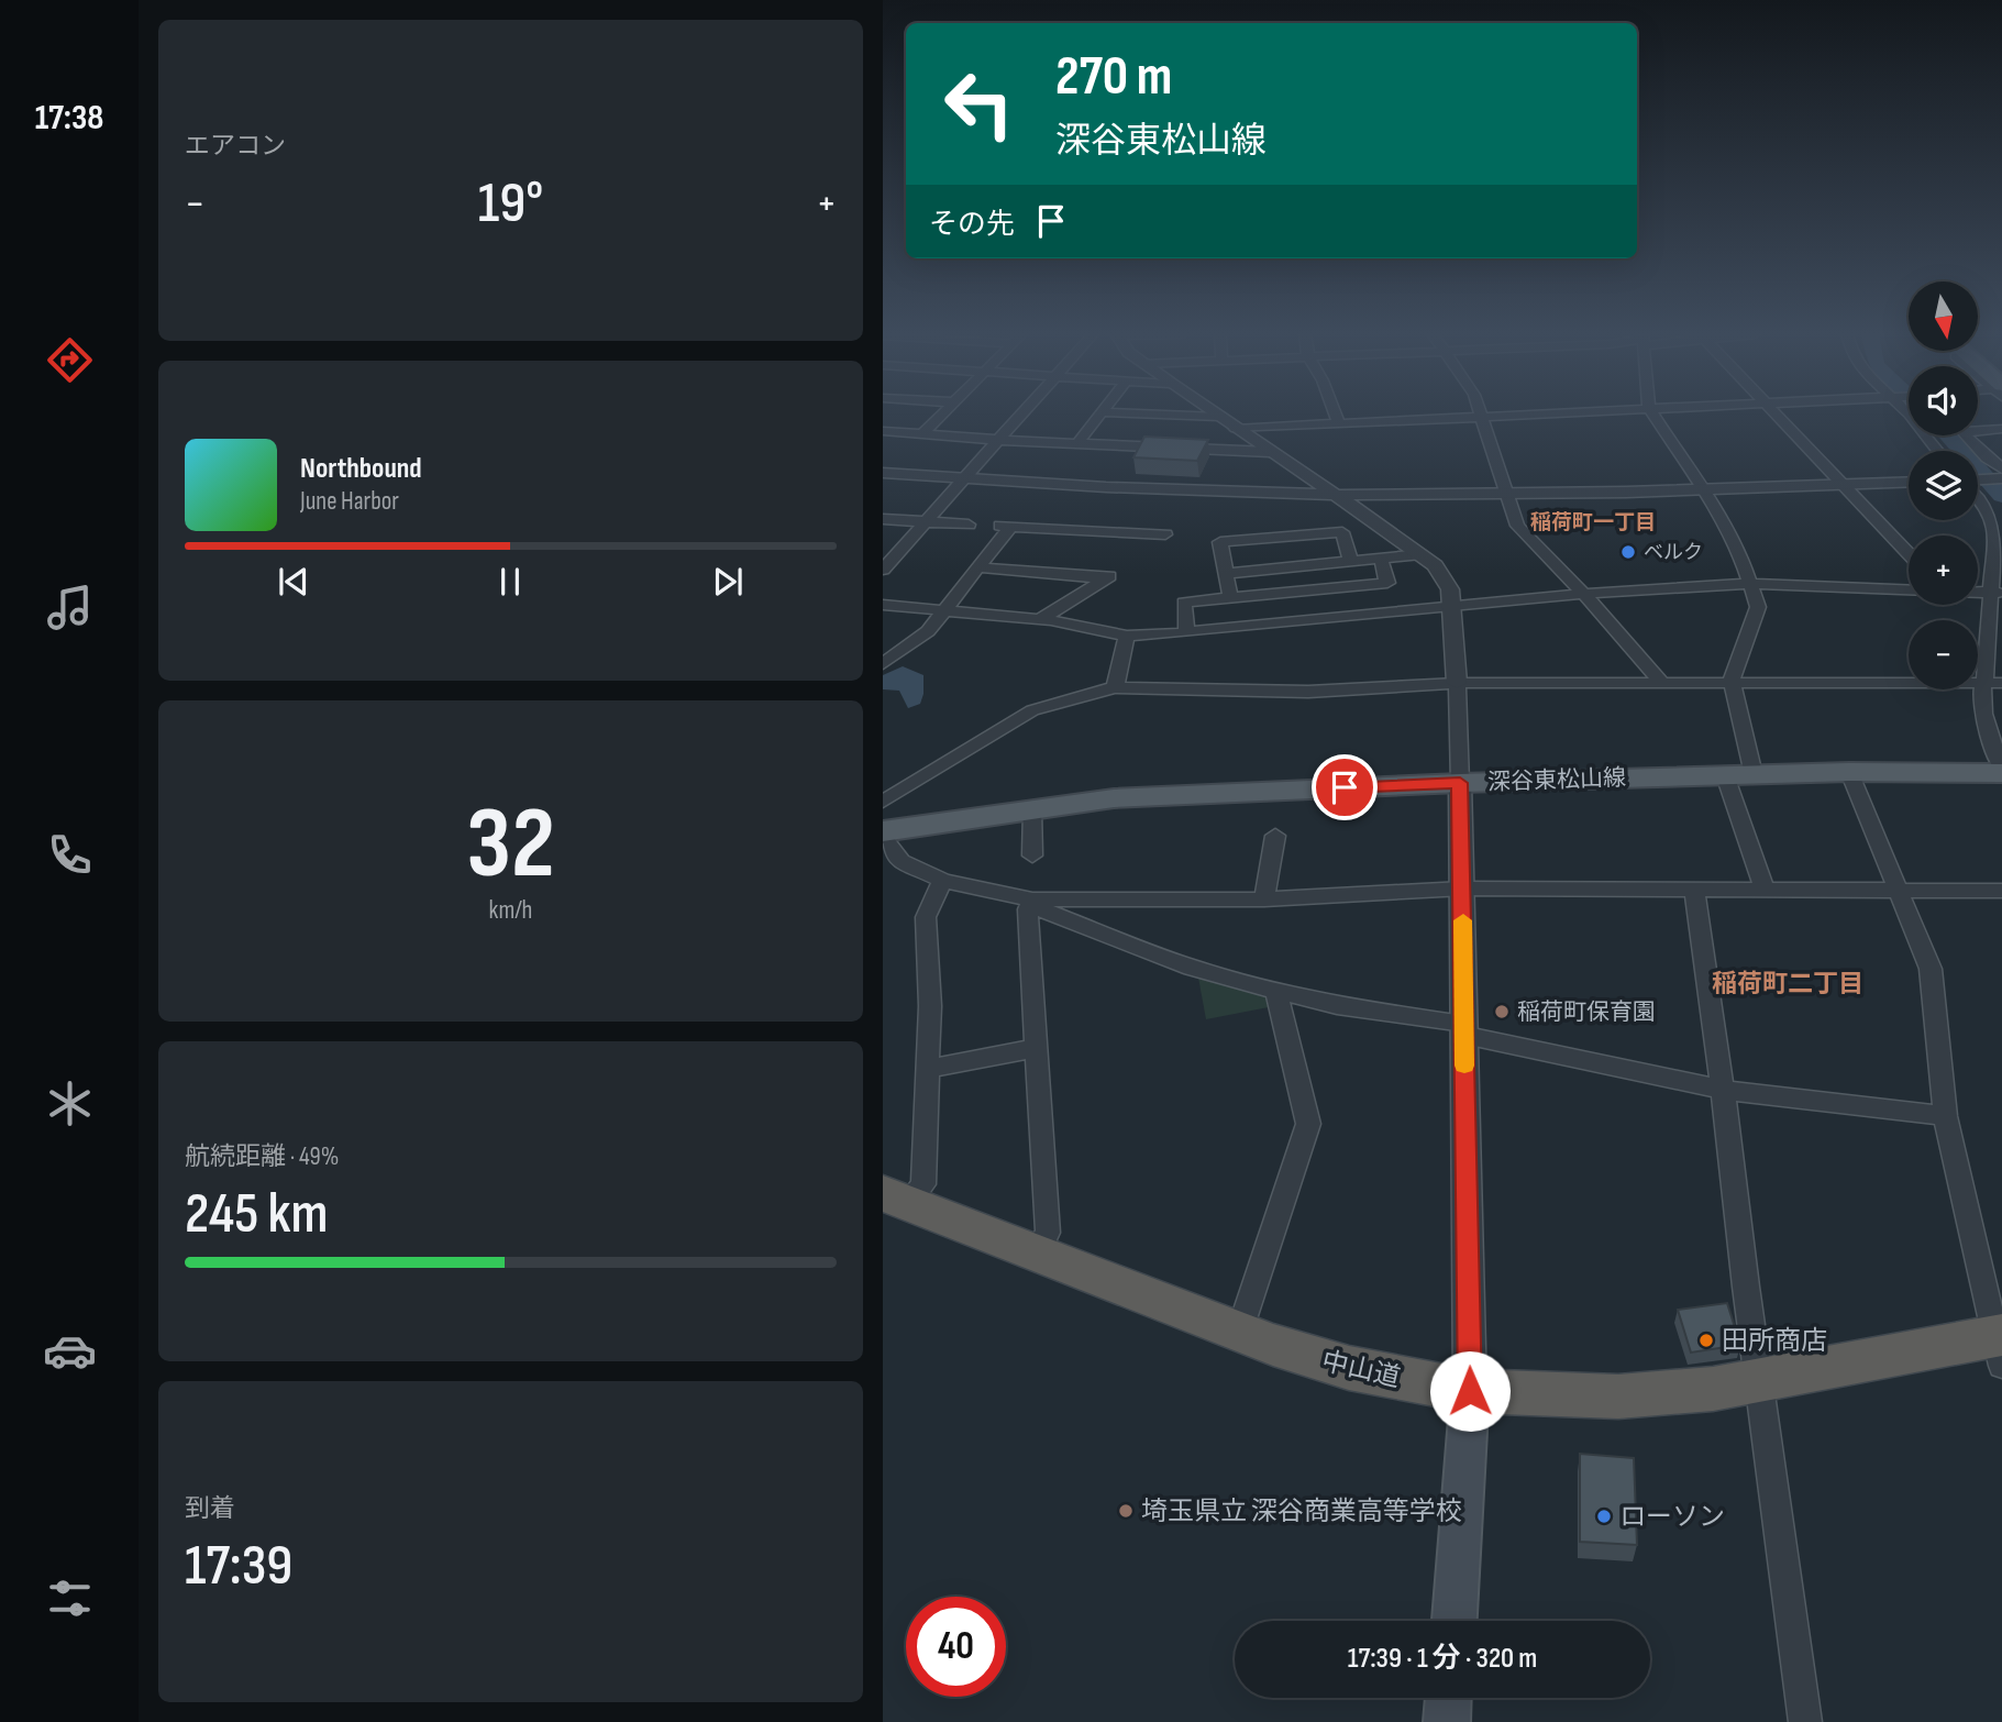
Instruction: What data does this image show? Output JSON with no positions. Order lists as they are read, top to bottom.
{
  "streets": {
    "highway": ["中山道"],
    "main road": ["深谷東松山線"]
  },
  "districts": ["稲荷町一丁目", "稲荷町二丁目"],
  "places": [
    "ベルク",
    "稲荷町保育園",
    "田所商店",
    "埼玉県立 深谷商業高等学校",
    "ローソン"
  ],
  "north": "bottom",
  "page": {
    "tabs": "17:38",
    "tile": [
      "エアコン",
      ["32", "km/h"],
      ["航続距離 · 49%", "245 km"],
      ["到着", "17:39"]
    ],
    "turn": ["270 m", "深谷東松山線"],
    "heat": ["−", "19°", "+"],
    "then": "その先",
    "map_buttons": ["+", "−"],
    "song": ["Northbound", "June Harbor"],
    "limit": "40",
    "trip": "17:39 · 1 分 · 320 m"
  }
}
